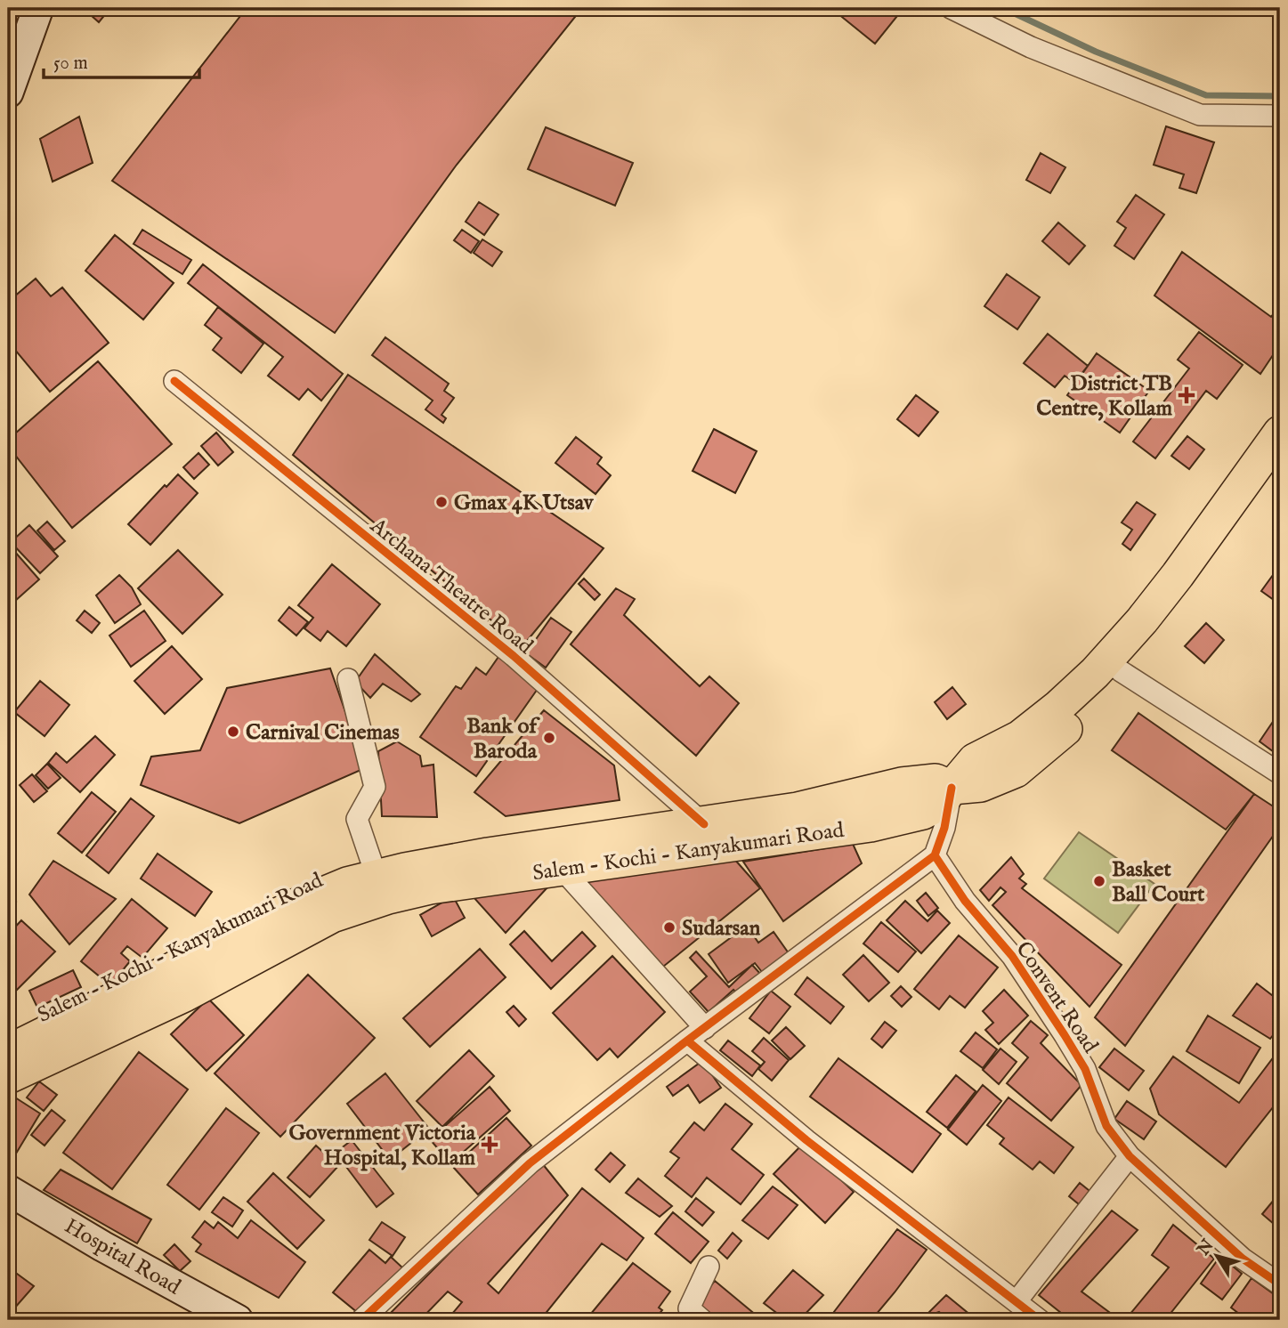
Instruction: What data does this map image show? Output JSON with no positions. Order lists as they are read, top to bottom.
{
  "streets": {
    "main road": ["Salem - Kochi - Kanyakumari Road", "Hospital Road"],
    "street": ["Archana Theatre Road", "Convent Road"]
  },
  "crossings": [
    ["Archana Theatre Road", "Salem - Kochi - Kanyakumari Road"]
  ],
  "places": {
    "health": ["District TB Centre, Kollam", "Government Victoria Hospital, Kollam"],
    "other": [
      "Gmax 4K Utsav",
      "Carnival Cinemas",
      "Bank of Baroda",
      "Basket Ball Court",
      "Sudarsan"
    ]
  },
  "scale_bar": "50 m",
  "north": "top left"
}
